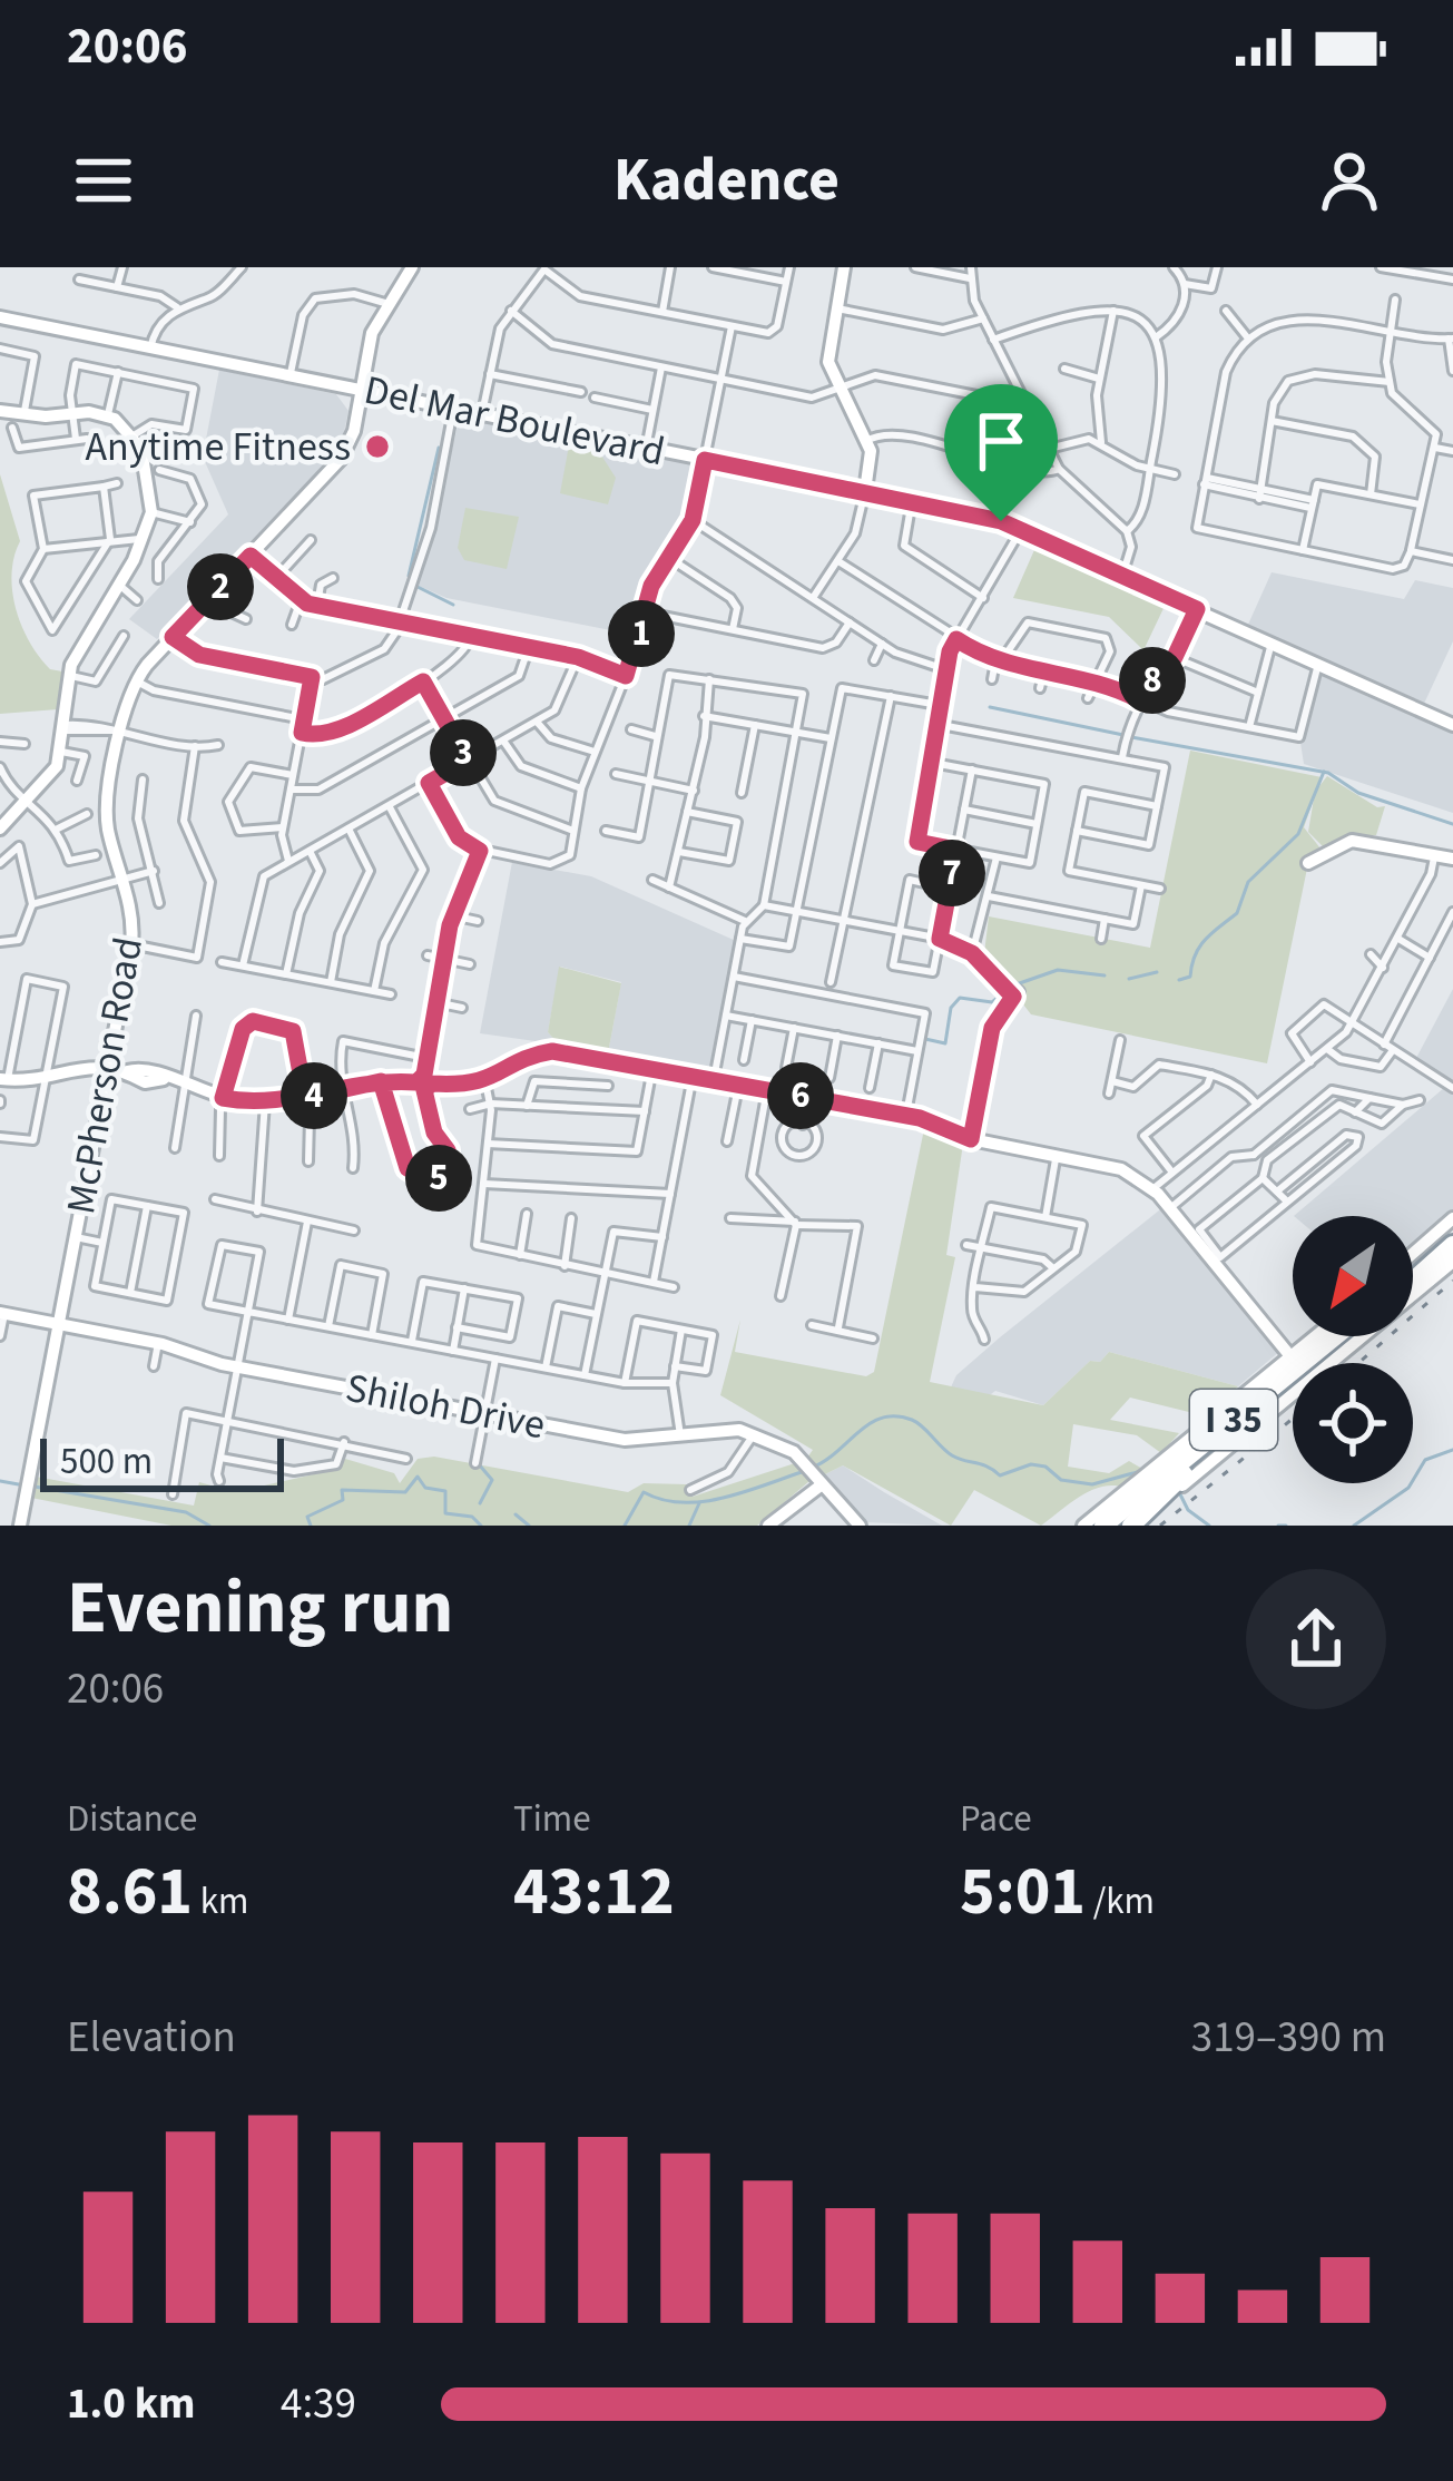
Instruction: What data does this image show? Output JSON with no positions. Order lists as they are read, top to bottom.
{
  "streets": {
    "highway": ["I 35"],
    "main road": ["Del Mar Boulevard", "McPherson Road", "Shiloh Drive"]
  },
  "crossings": [
    ["Del Mar Boulevard", "McPherson Road"],
    ["McPherson Road", "Shiloh Drive"]
  ],
  "places": ["Anytime Fitness"],
  "scale_bar": "500 m",
  "north": "bottom left",
  "page": {
    "status": "20:06",
    "header": "Kadence",
    "pins": [
      "2",
      "1",
      "8",
      "3",
      "7",
      "4",
      "6",
      "5"
    ],
    "scale": "500 m",
    "heading": ["Evening run", "20:06"],
    "stats": [
      ["Distance", "8.61 km"],
      ["Time", "43:12"],
      ["Pace", "5:01 /km"]
    ],
    "chart": ["Elevation", "319–390 m"],
    "list": [
      {
        "name": "1.0 km",
        "note": "4:39"
      }
    ]
  }
}
